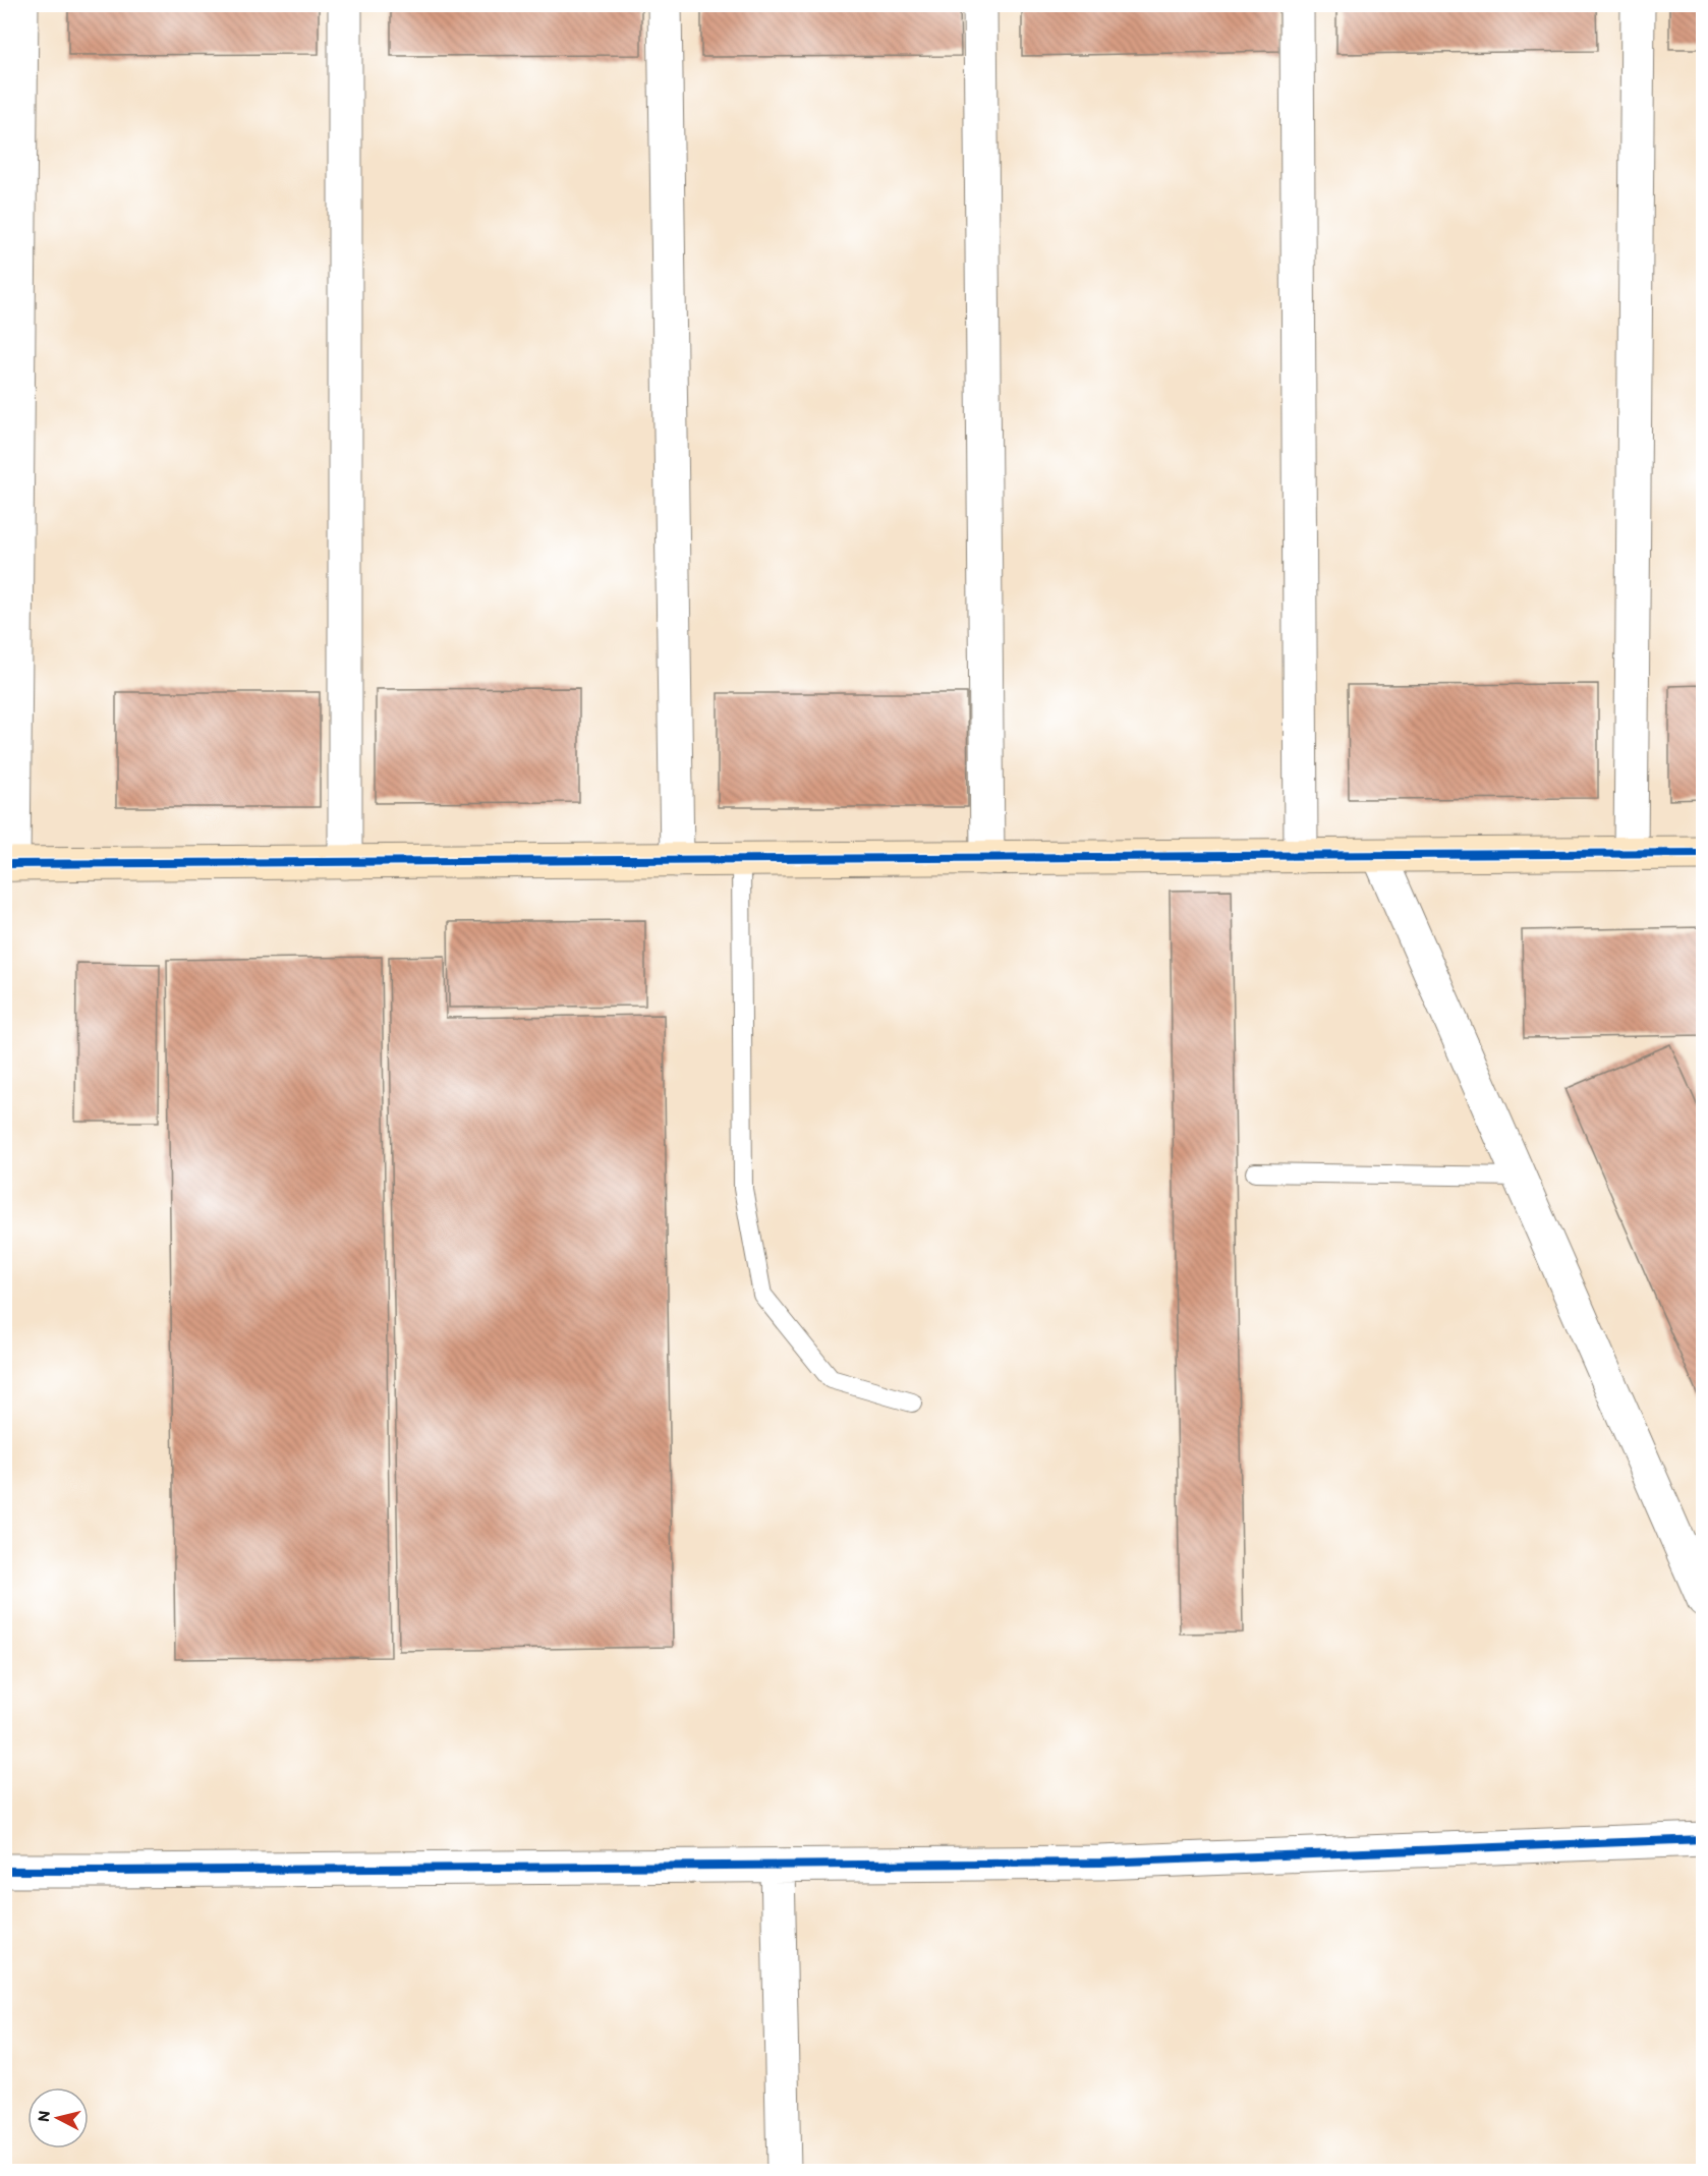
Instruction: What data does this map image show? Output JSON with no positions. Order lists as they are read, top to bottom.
{
  "north": "left"
}
